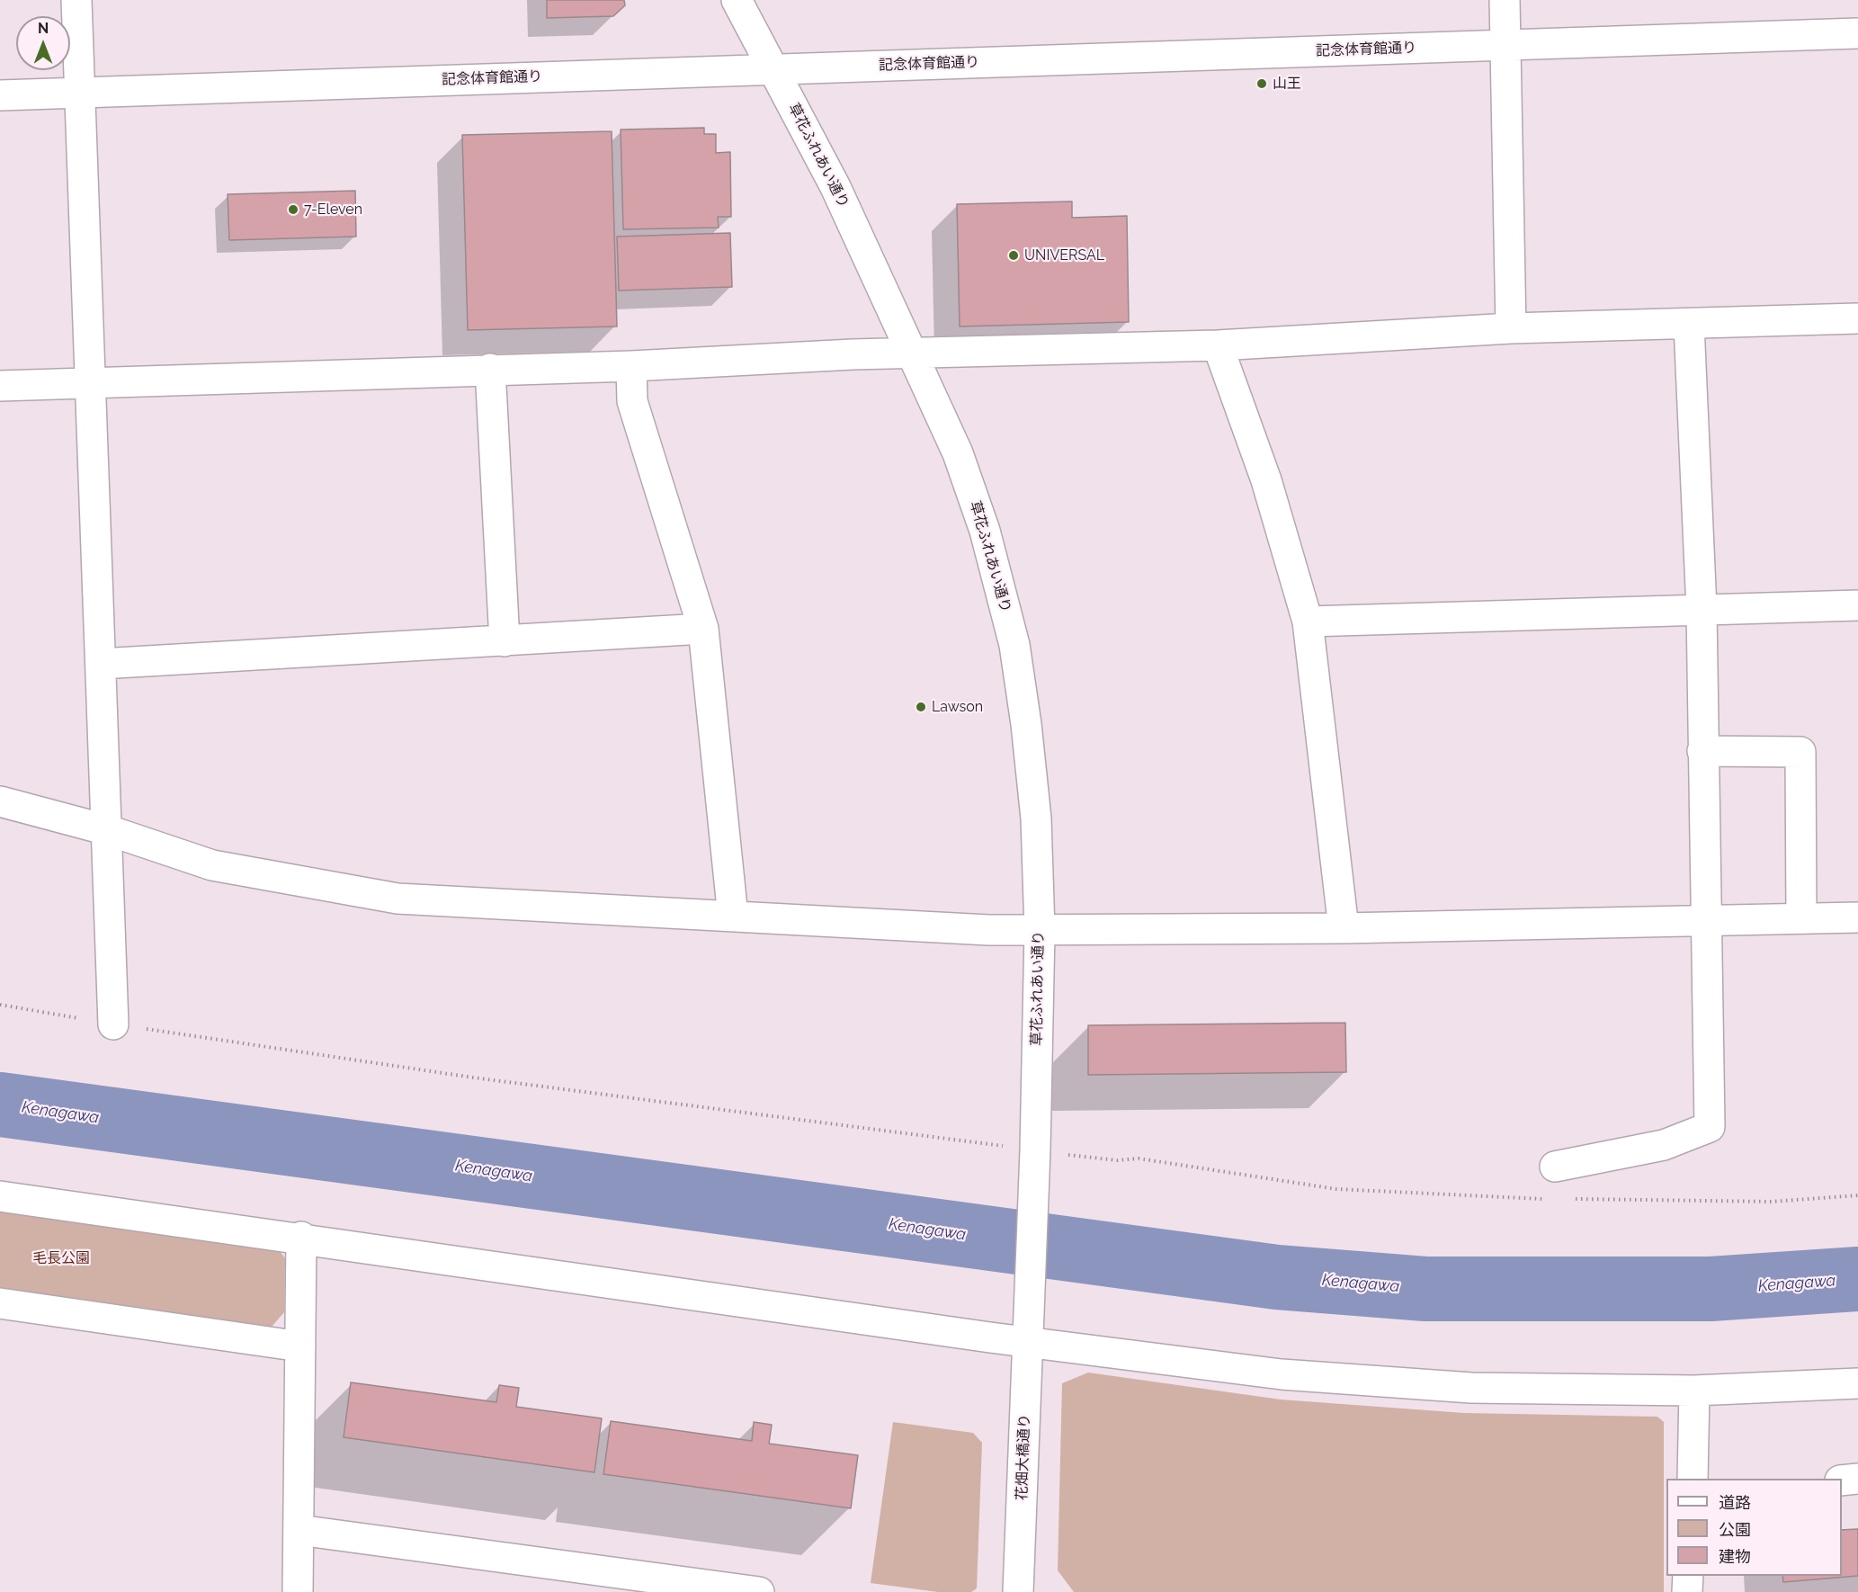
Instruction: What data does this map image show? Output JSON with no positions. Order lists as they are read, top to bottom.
{
  "streets": {
    "street": ["記念体育館通り", "草花ふれあい通り", "花畑大橋通り"]
  },
  "crossings": [
    ["記念体育館通り", "草花ふれあい通り"],
    ["草花ふれあい通り", "花畑大橋通り"]
  ],
  "water": ["Kenagawa"],
  "parks": ["毛長公園"],
  "places": [
    "山王",
    "7-Eleven",
    "UNIVERSAL",
    "Lawson"
  ],
  "legend": ["道路", "公園", "建物"],
  "north": "top"
}
